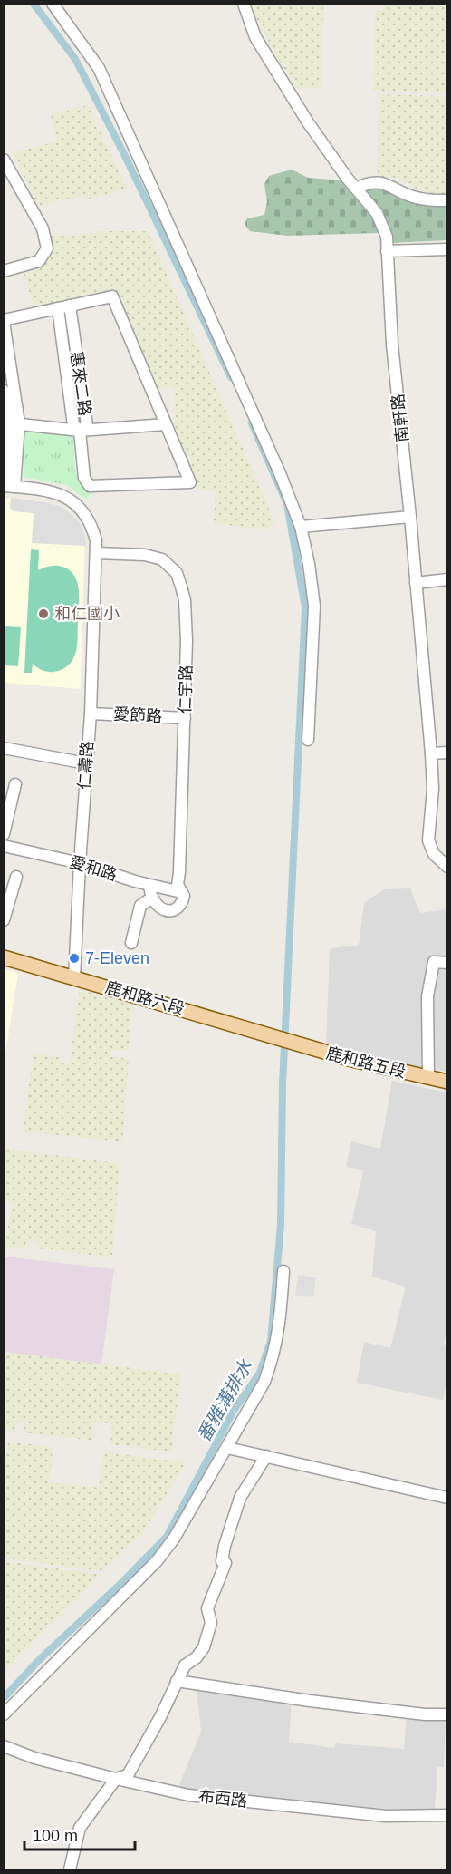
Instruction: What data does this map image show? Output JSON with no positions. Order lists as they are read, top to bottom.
{
  "streets": {
    "main road": ["鹿和路六段", "鹿和路五段"],
    "street": [
      "惠來二路",
      "南軒路",
      "仁宇路",
      "愛節路",
      "仁壽路",
      "愛和路",
      "布西路"
    ]
  },
  "crossings": [
    ["仁宇路", "愛節路"],
    ["仁宇路", "仁壽路"],
    ["仁宇路", "愛和路"],
    ["愛節路", "仁壽路"],
    ["仁壽路", "愛和路"],
    ["仁壽路", "鹿和路六段"],
    ["鹿和路六段", "鹿和路五段"]
  ],
  "water": ["番雅溝排水"],
  "places": ["和仁國小", "7-Eleven"],
  "scale_bar": "100 m"
}
